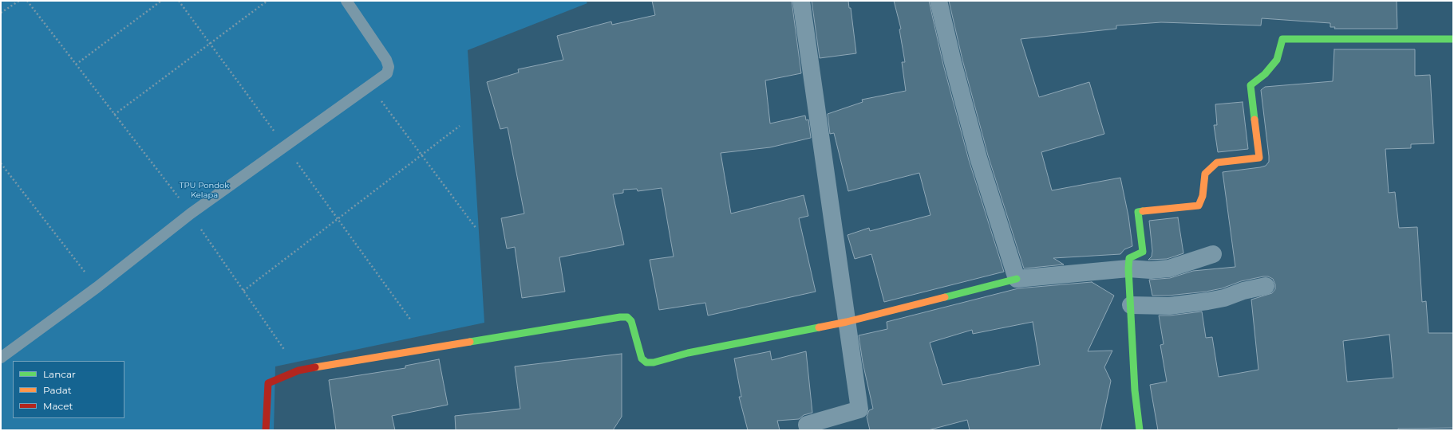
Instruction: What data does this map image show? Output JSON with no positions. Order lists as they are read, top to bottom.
{
  "parks": ["TPU Pondok Kelapa"],
  "legend": ["Lancar", "Padat", "Macet"]
}
